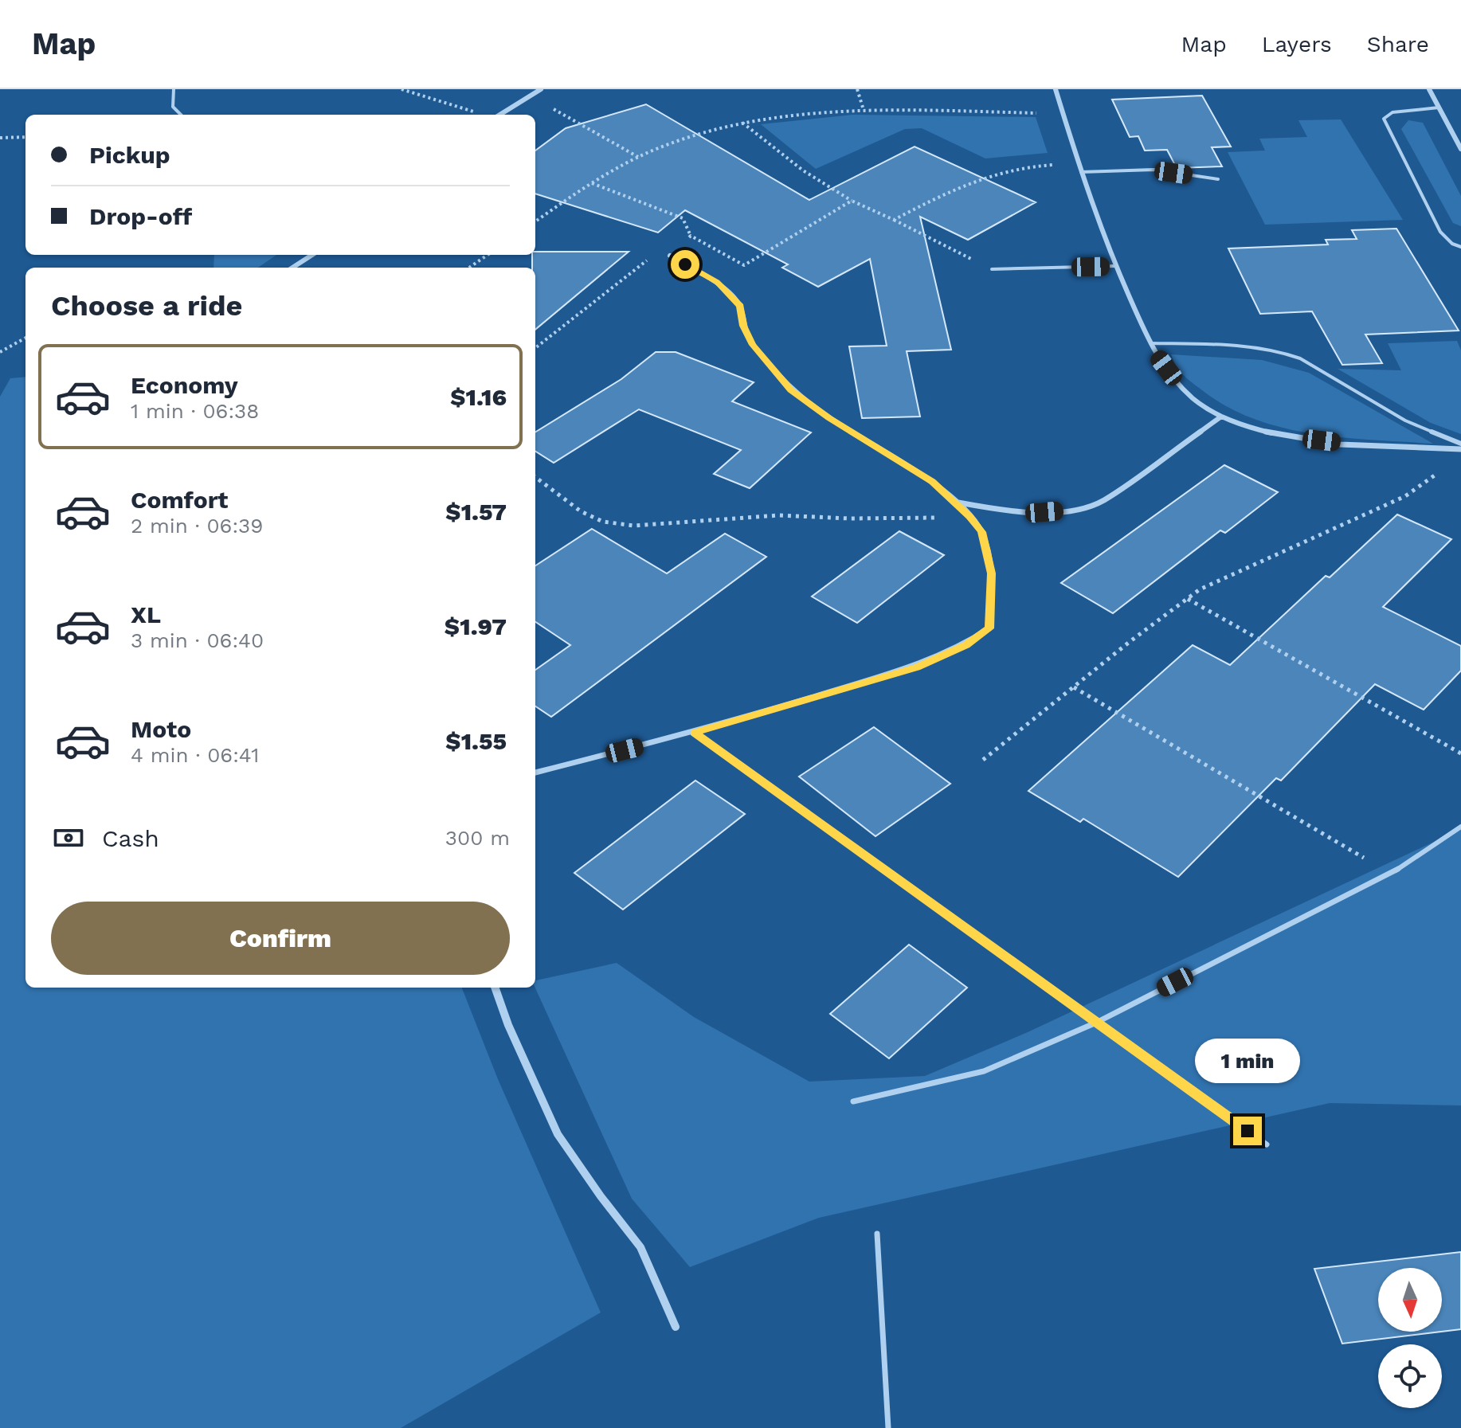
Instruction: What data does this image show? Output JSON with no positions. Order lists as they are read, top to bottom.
{
  "north": "bottom",
  "page": {
    "header": "Map",
    "nav": ["Map", "Layers", "Share"],
    "banner": ["Pickup", "Drop-off"],
    "heading": "Choose a ride",
    "list": [
      {
        "name": "Economy",
        "note": "1 min · 06:38",
        "value": "$1.16"
      },
      {
        "name": "Comfort",
        "note": "2 min · 06:39",
        "value": "$1.57"
      },
      {
        "name": "XL",
        "note": "3 min · 06:40",
        "value": "$1.97"
      },
      {
        "name": "Moto",
        "note": "4 min · 06:41",
        "value": "$1.55"
      }
    ],
    "pay": ["Cash", "300 m"],
    "buttons": "Confirm",
    "bubble": "1 min"
  }
}
